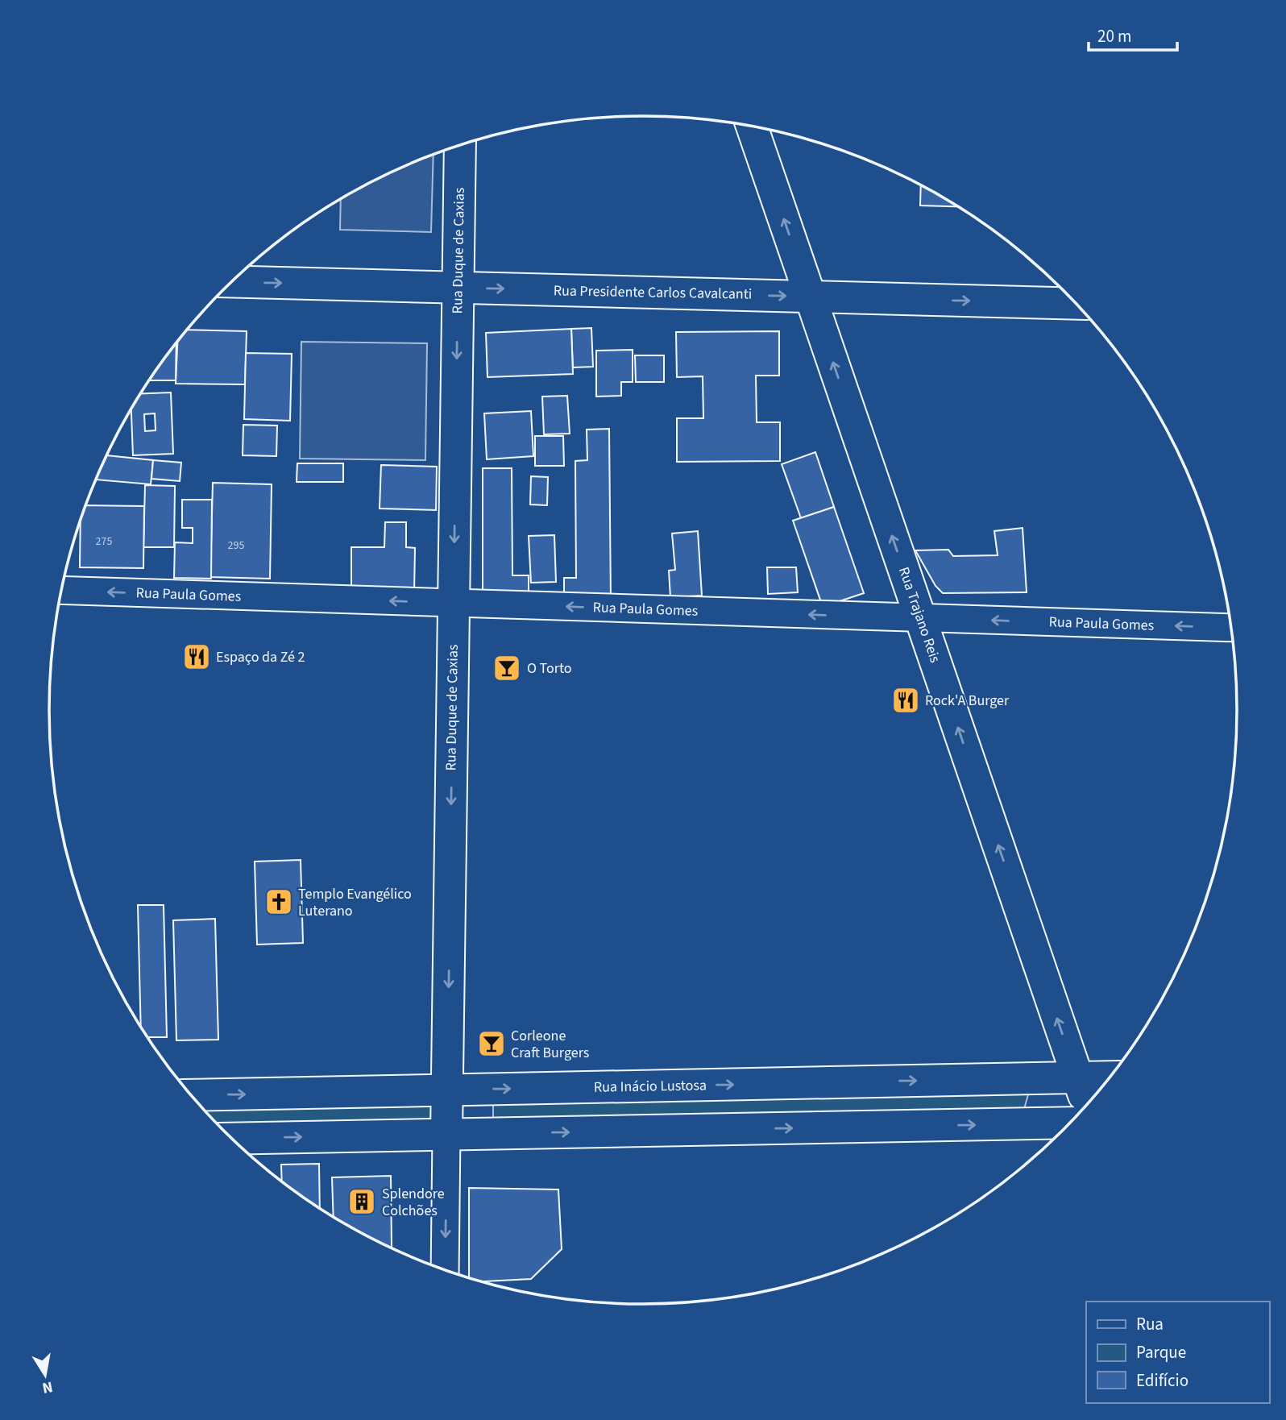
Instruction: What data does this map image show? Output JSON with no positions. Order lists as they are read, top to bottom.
{
  "streets": {
    "main road": [
      "Rua Duque de Caxias",
      "Rua Presidente Carlos Cavalcanti",
      "Rua Trajano Reis",
      "Rua Inácio Lustosa"
    ],
    "street": ["Rua Paula Gomes"]
  },
  "crossings": [
    ["Rua Duque de Caxias", "Rua Presidente Carlos Cavalcanti"],
    ["Rua Duque de Caxias", "Rua Paula Gomes"],
    ["Rua Duque de Caxias", "Rua Inácio Lustosa"],
    ["Rua Presidente Carlos Cavalcanti", "Rua Trajano Reis"],
    ["Rua Paula Gomes", "Rua Trajano Reis"],
    ["Rua Trajano Reis", "Rua Inácio Lustosa"]
  ],
  "one_way": [
    "Rua Duque de Caxias",
    "Rua Presidente Carlos Cavalcanti",
    "Rua Paula Gomes",
    "Rua Trajano Reis"
  ],
  "places": {
    "restaurant": ["Espaço da Zé 2", "Rock'A Burger"],
    "bar": ["O Torto", "Corleone Craft Burgers"],
    "church": ["Templo Evangélico Luterano"],
    "building": ["Splendore Colchões"]
  },
  "house_numbers": ["275", "295"],
  "legend": ["Rua", "Parque", "Edifício"],
  "scale_bar": "20 m",
  "north": "bottom"
}
